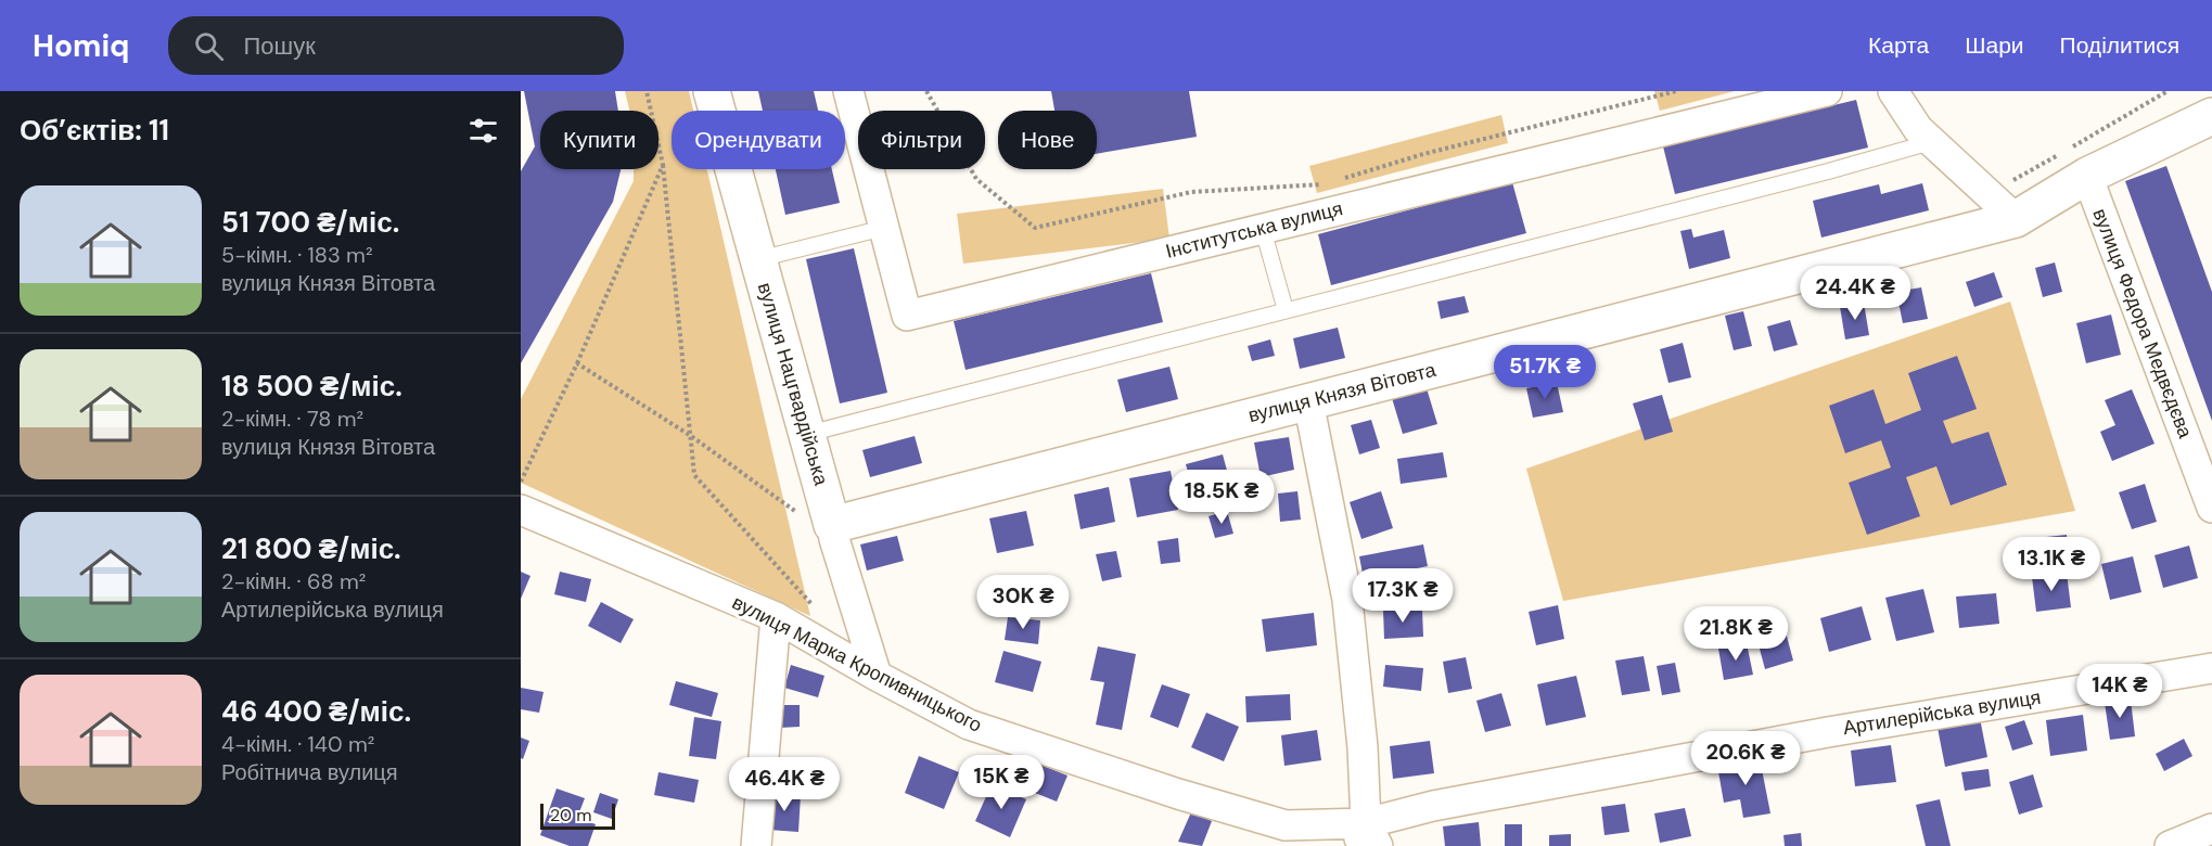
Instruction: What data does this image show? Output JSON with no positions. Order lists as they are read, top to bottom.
{
  "streets": {
    "street": [
      "Інститутська вулиця",
      "вулиця Федора Медвєдєва",
      "вулиця Нацгвардійська",
      "вулиця Князя Вітовта",
      "вулиця Марка Кропивницького",
      "Артилерійська вулиця"
    ]
  },
  "crossings": [
    ["вулиця Федора Медвєдєва", "вулиця Князя Вітовта"],
    ["вулиця Нацгвардійська", "вулиця Князя Вітовта"],
    ["вулиця Нацгвардійська", "вулиця Марка Кропивницького"],
    ["вулиця Марка Кропивницького", "Артилерійська вулиця"]
  ],
  "scale_bar": "20 m",
  "page": {
    "header": "Homiq",
    "search": "Пошук",
    "nav": ["Карта", "Шари", "Поділитися"],
    "heading": "Об’єктів: 11",
    "chip": [
      "Купити",
      "Орендувати",
      "Фільтри",
      "Нове"
    ],
    "list": [
      {
        "name": "51 700 ₴/міс.",
        "note": "5-кімн. · 183 m² · вулиця Князя Вітовта"
      },
      {
        "name": "18 500 ₴/міс.",
        "note": "2-кімн. · 78 m² · вулиця Князя Вітовта"
      },
      {
        "name": "21 800 ₴/міс.",
        "note": "2-кімн. · 68 m² · Артилерійська вулиця"
      },
      {
        "name": "46 400 ₴/міс.",
        "note": "4-кімн. · 140 m² · Робітнича вулиця"
      }
    ],
    "price": [
      "24.4K ₴",
      "51.7K ₴",
      "18.5K ₴",
      "13.1K ₴",
      "17.3K ₴",
      "30K ₴",
      "21.8K ₴",
      "14K ₴",
      "20.6K ₴",
      "15K ₴",
      "46.4K ₴"
    ],
    "scale": "20 m"
  }
}
